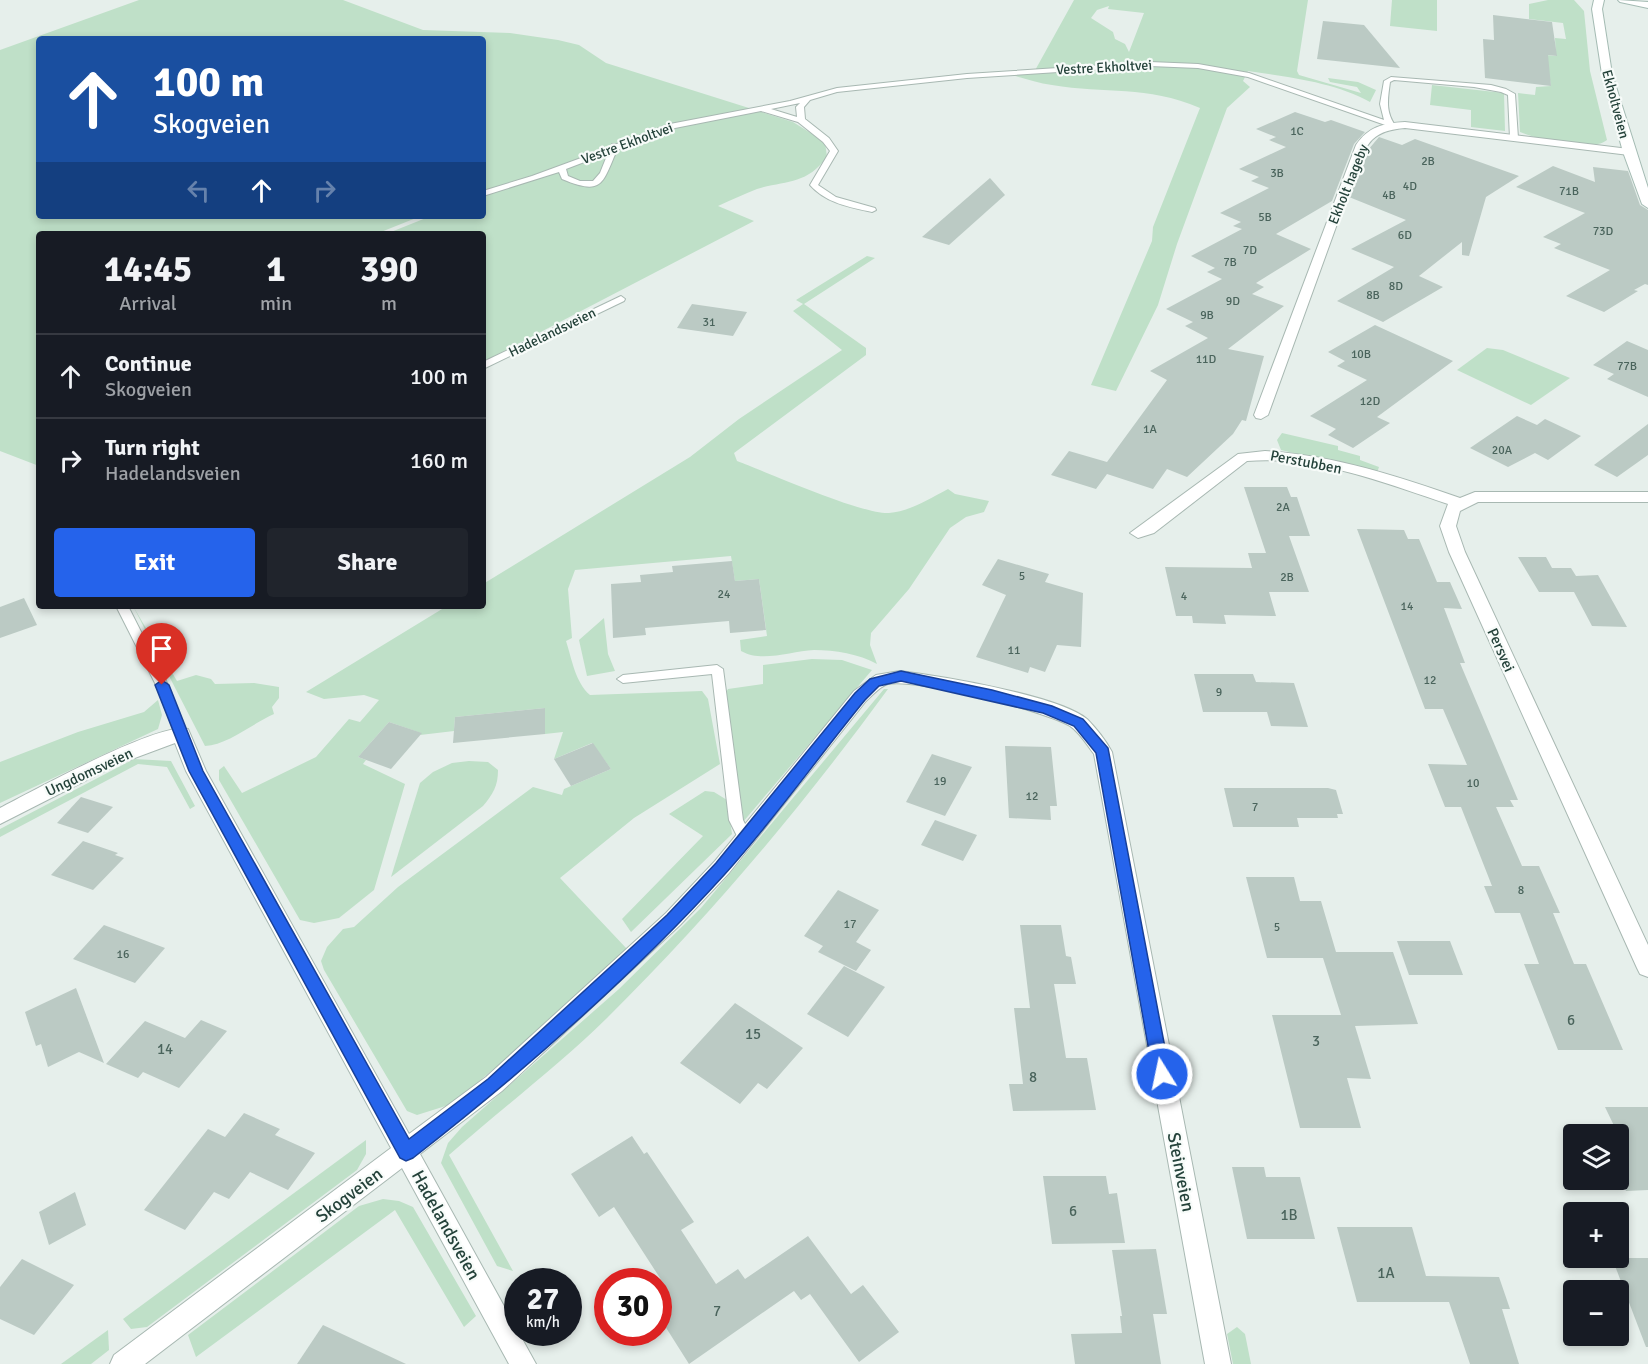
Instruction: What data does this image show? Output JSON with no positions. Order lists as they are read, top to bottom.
{
  "streets": {
    "street": [
      "Ekholtveien",
      "Ekholt hageby",
      "Hadelandsveien",
      "Perstubben",
      "Persvei",
      "Ungdomsveien",
      "Steinveien",
      "Skogveien"
    ],
    "lane": ["Vestre Ekholtvei"]
  },
  "crossings": [
    ["Vestre Ekholtvei", "Ekholt hageby"],
    ["Hadelandsveien", "Ungdomsveien"],
    ["Hadelandsveien", "Skogveien"],
    ["Perstubben", "Persvei"],
    ["Steinveien", "Skogveien"]
  ],
  "house_numbers": [
    "1C",
    "2B",
    "3B",
    "4D",
    "71B",
    "4B",
    "5B",
    "73D",
    "6D",
    "7D",
    "7B",
    "8D",
    "8B",
    "9D",
    "9B",
    "31",
    "10B",
    "11D",
    "77B",
    "12D",
    "1A",
    "20A",
    "2A",
    "5",
    "2B",
    "24",
    "4",
    "14",
    "11",
    "12",
    "9",
    "19",
    "10",
    "12",
    "7",
    "8",
    "17",
    "5",
    "16",
    "6",
    "15",
    "3",
    "14",
    "8",
    "6",
    "1B",
    "1A",
    "7"
  ],
  "page": {
    "turn": ["100 m", "Skogveien"],
    "eta": [
      "14:45",
      "Arrival",
      "1",
      "min",
      "390",
      "m"
    ],
    "list": [
      {
        "name": "Continue",
        "note": "Skogveien",
        "value": "100 m"
      },
      {
        "name": "Turn right",
        "note": "Hadelandsveien",
        "value": "160 m"
      }
    ],
    "buttons": ["Exit", "Share"],
    "map_buttons": ["+", "−"],
    "speed": "27 km/h",
    "limit": "30"
  }
}
